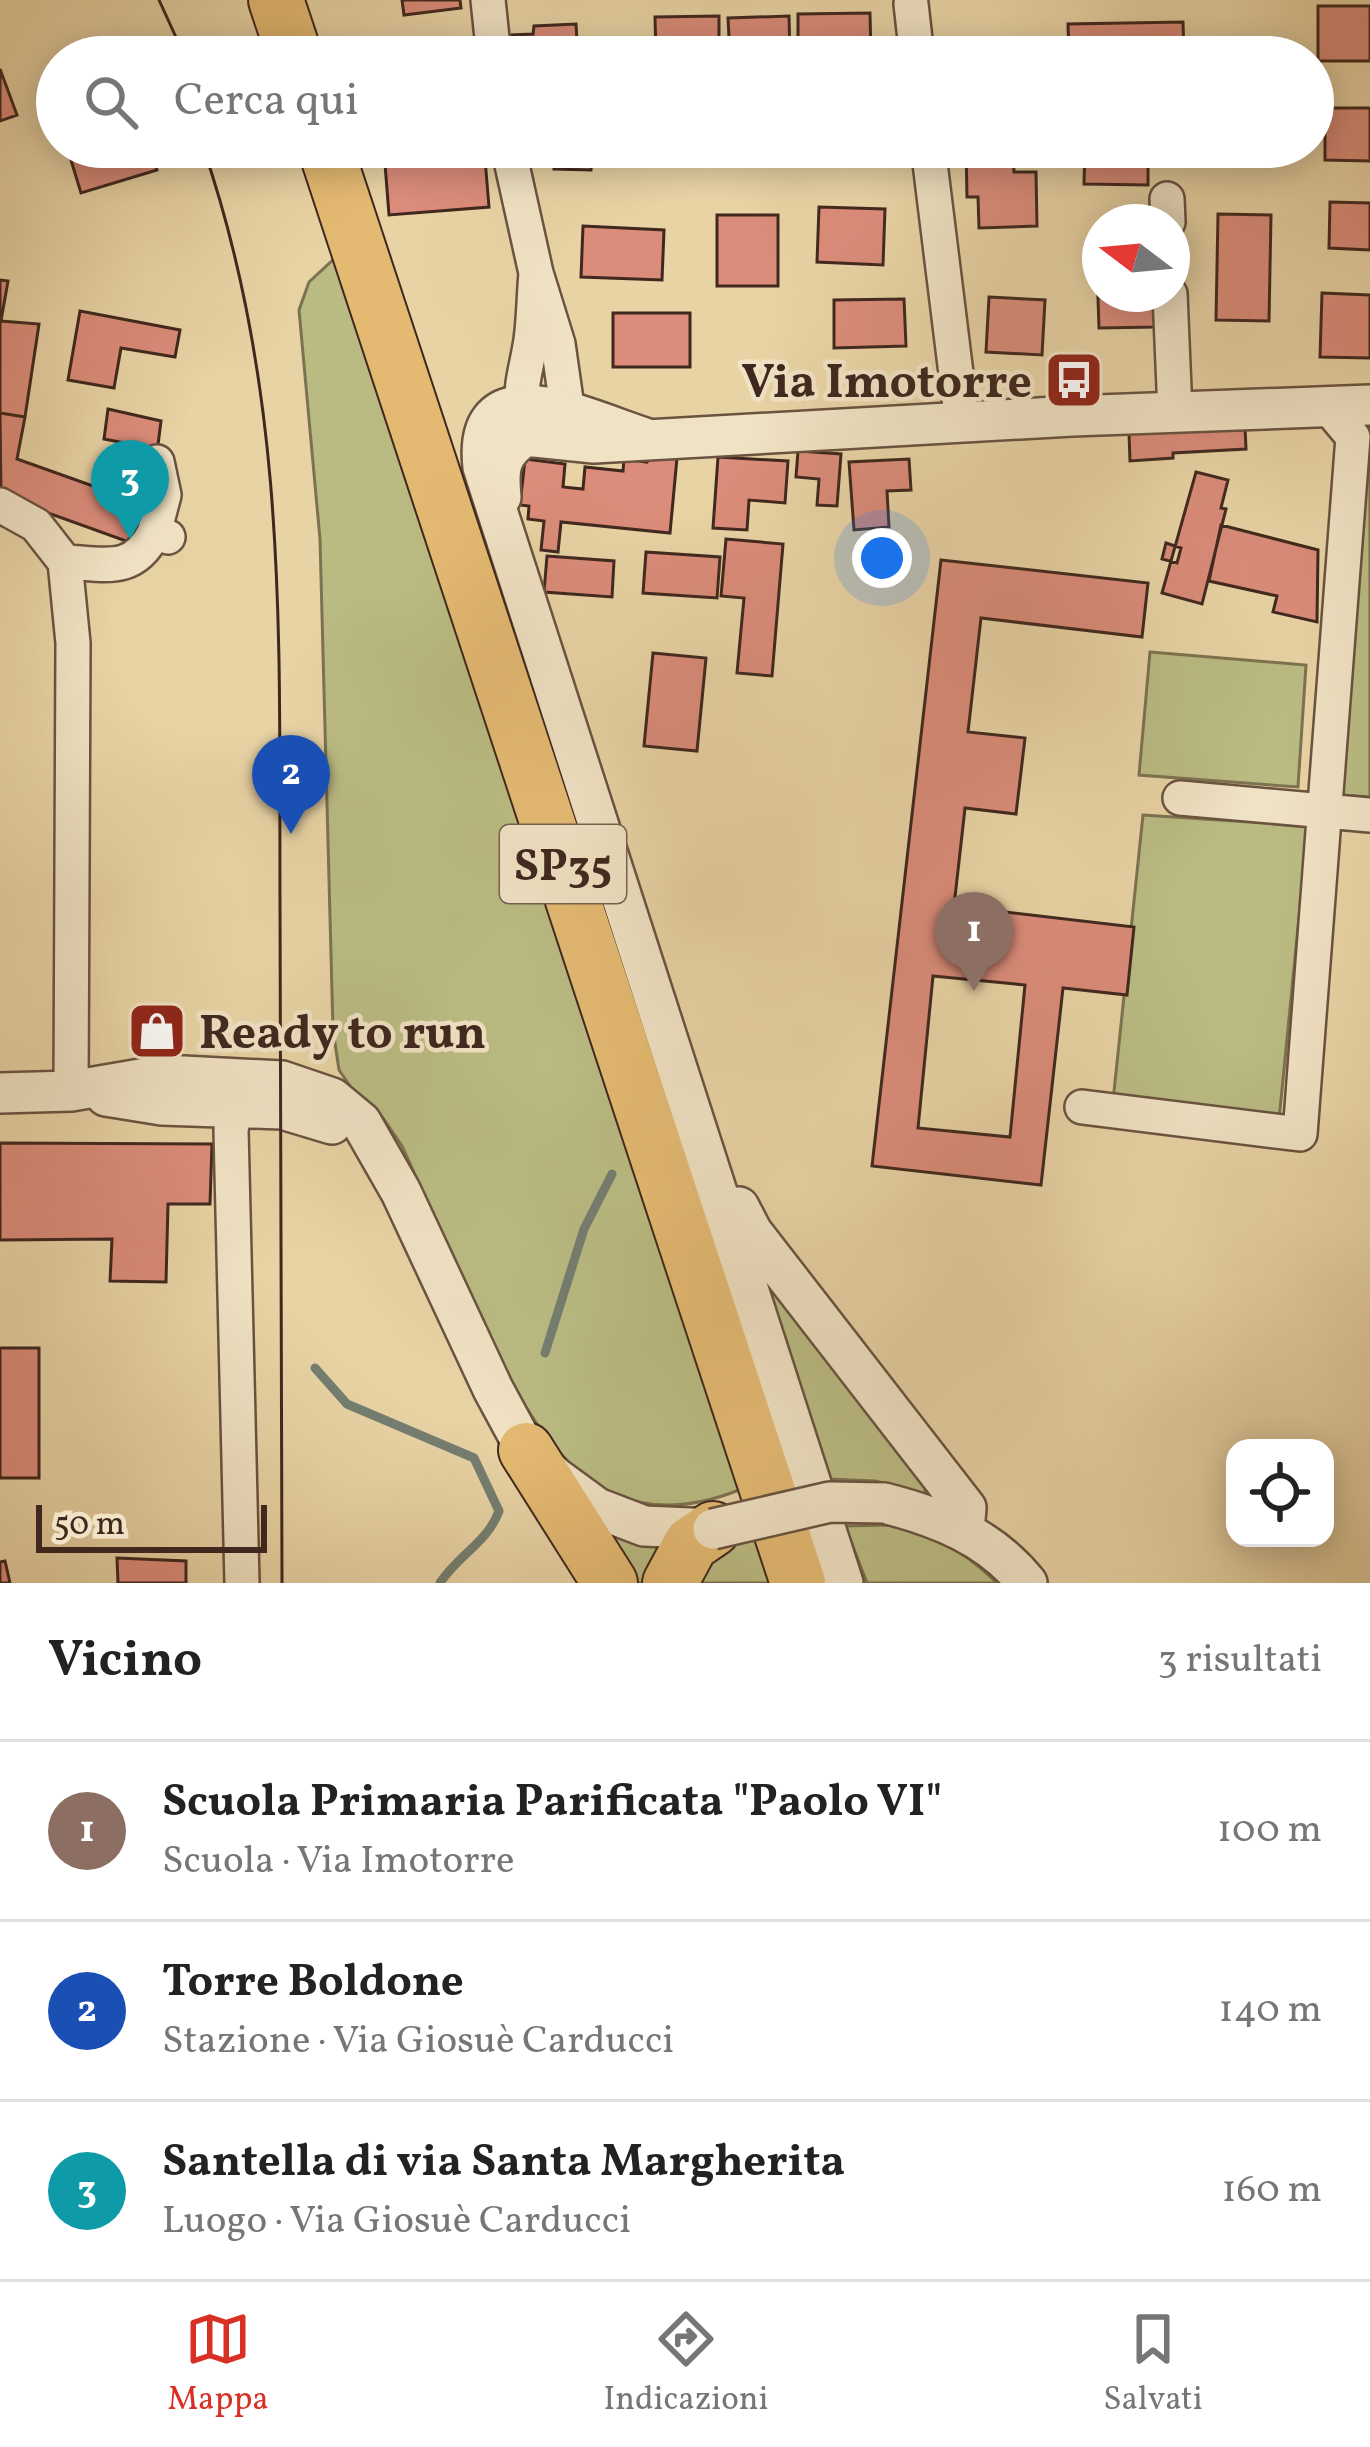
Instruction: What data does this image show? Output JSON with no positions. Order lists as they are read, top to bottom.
{
  "streets": {
    "highway": ["SP35"]
  },
  "places": {
    "bus stop": ["Via Imotorre"],
    "shop": ["Ready to run"]
  },
  "scale_bar": "50 m",
  "north": "left",
  "page": {
    "search": "Cerca qui",
    "pins": ["3", "2", "1"],
    "scale": "50 m",
    "heading": ["Vicino", "3 risultati"],
    "list": [
      {
        "mark": "1",
        "name": "Scuola Primaria Parificata \"Paolo VI\"",
        "note": "Scuola · Via Imotorre",
        "value": "100 m"
      },
      {
        "mark": "2",
        "name": "Torre Boldone",
        "note": "Stazione · Via Giosuè Carducci",
        "value": "140 m"
      },
      {
        "mark": "3",
        "name": "Santella di via Santa Margherita",
        "note": "Luogo · Via Giosuè Carducci",
        "value": "160 m"
      }
    ],
    "nav": ["Mappa", "Indicazioni", "Salvati"]
  }
}
